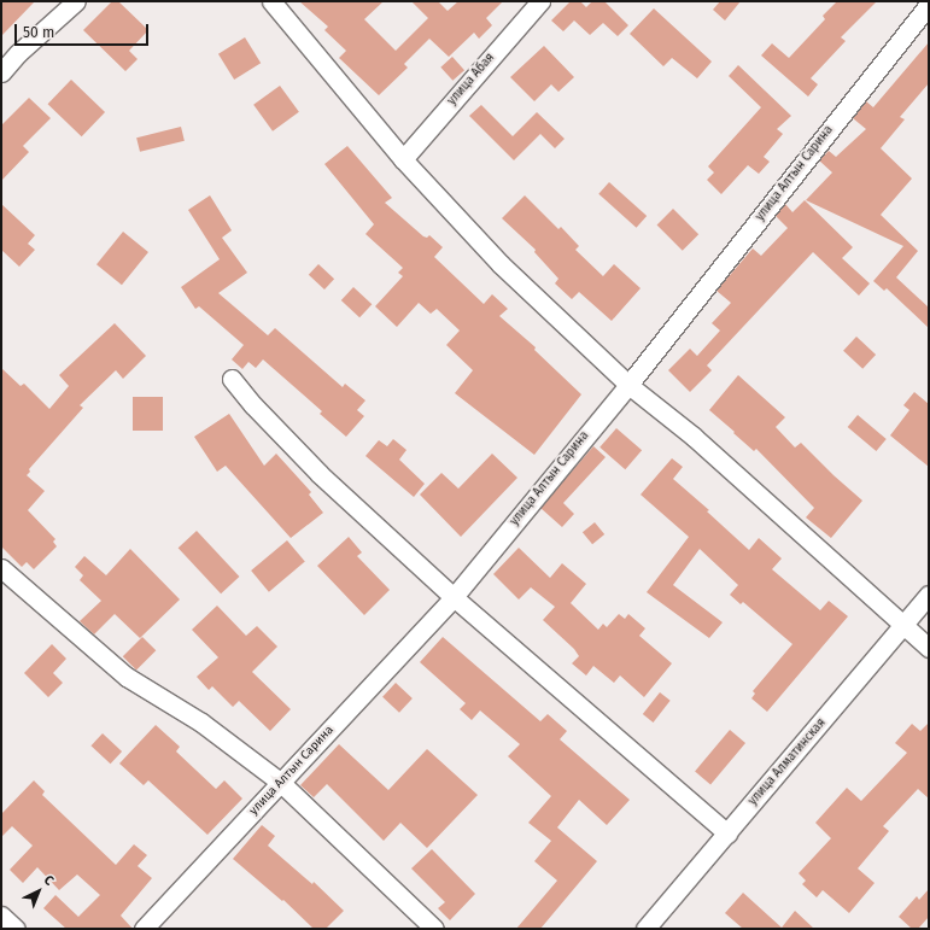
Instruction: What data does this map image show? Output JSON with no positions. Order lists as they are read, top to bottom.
{
  "streets": {
    "street": ["улица Абая", "улица Алтын Сарина", "улица Алматинская"]
  },
  "scale_bar": "50 m",
  "north": "top right"
}
